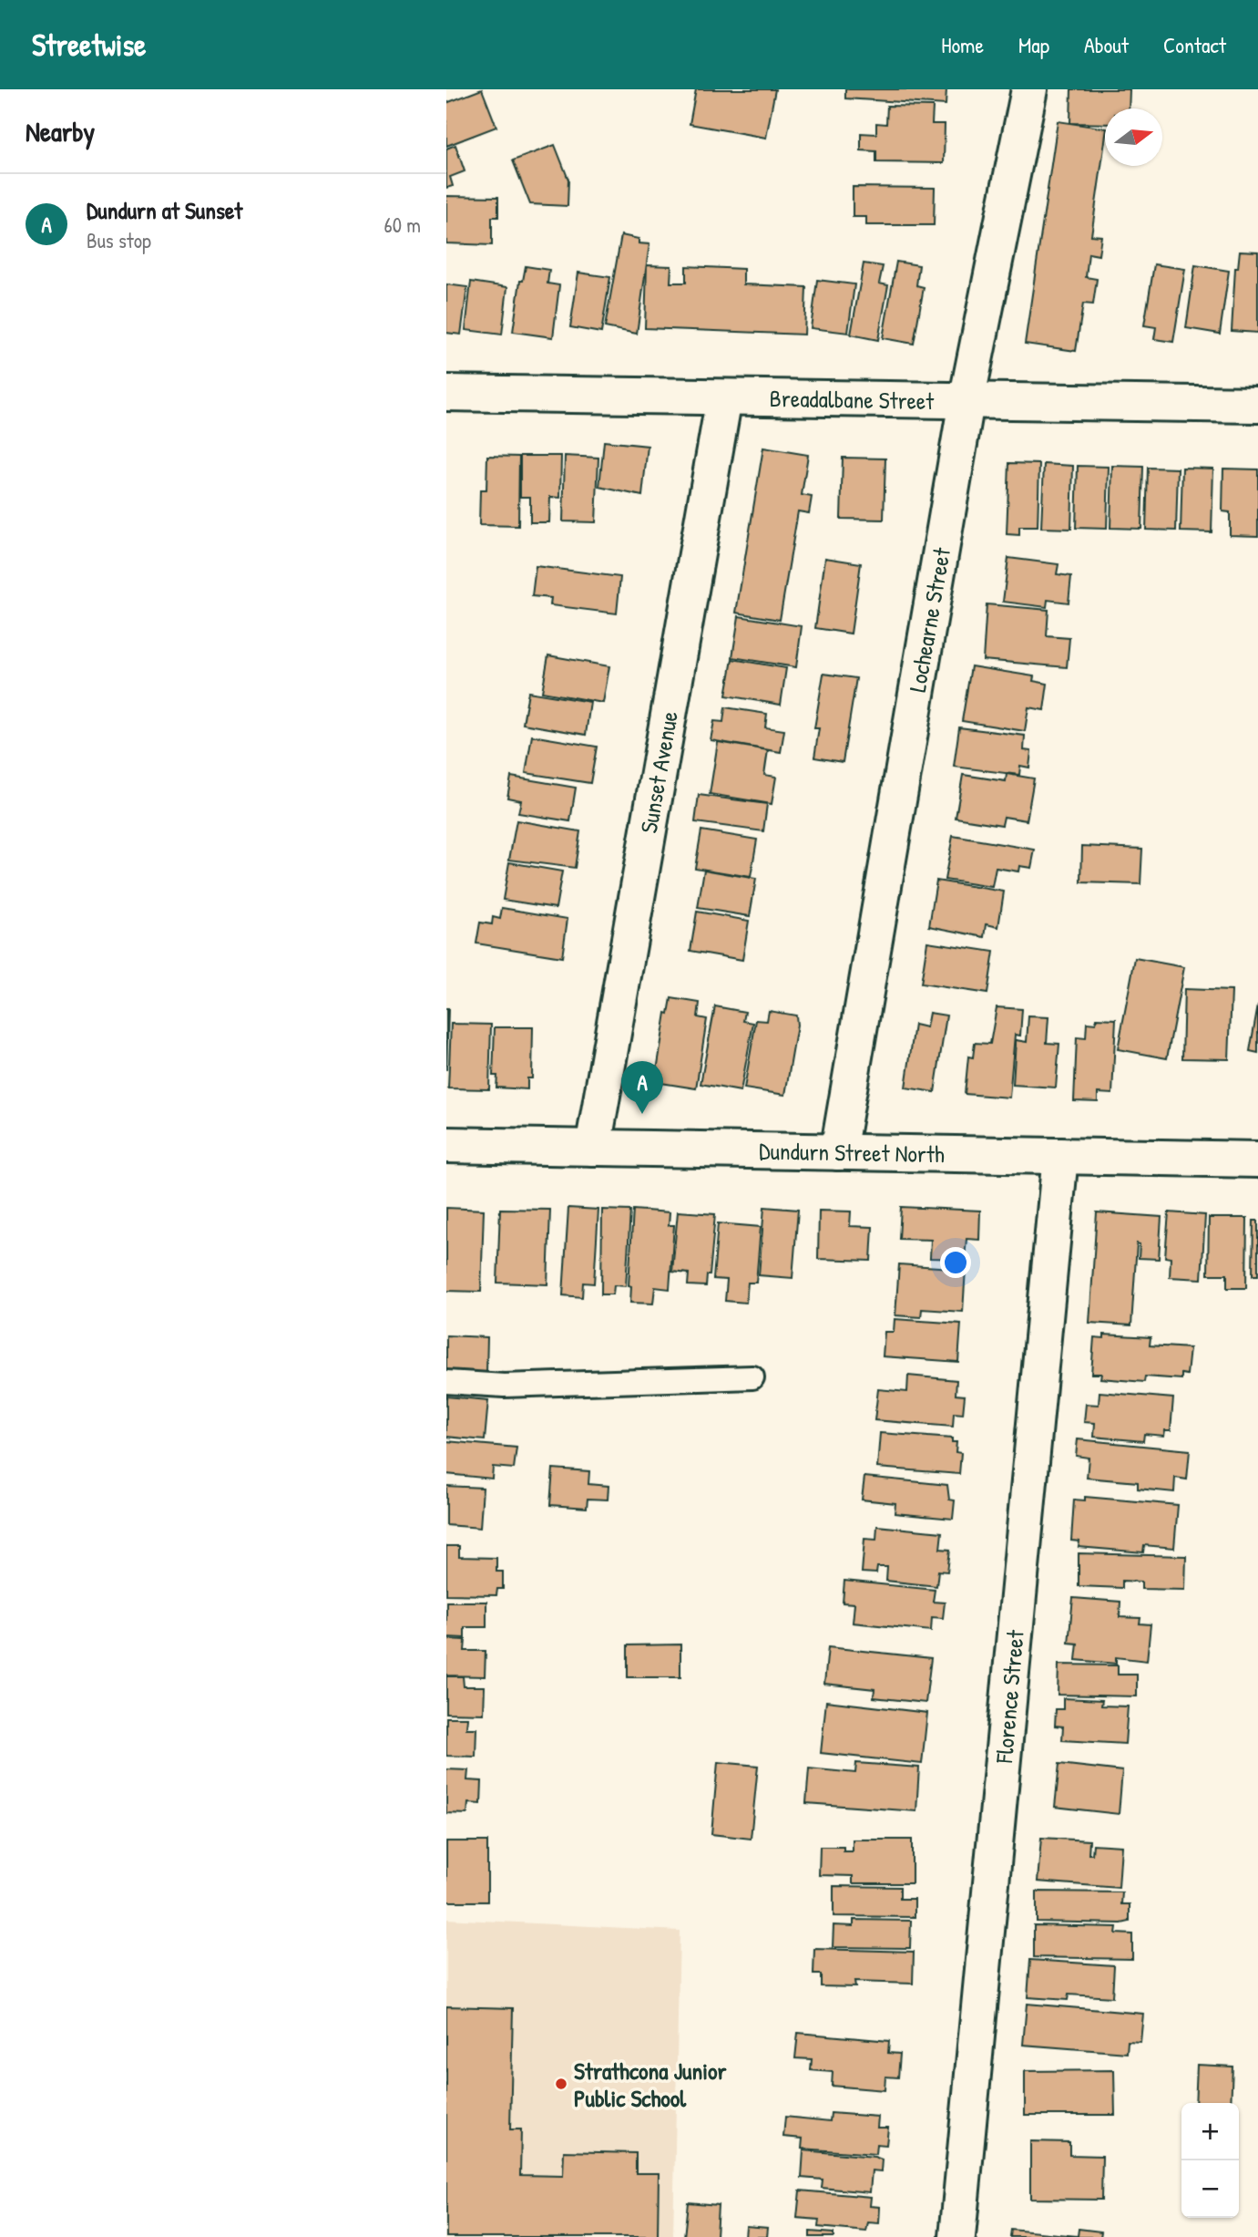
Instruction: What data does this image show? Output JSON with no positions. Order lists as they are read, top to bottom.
{
  "streets": {
    "street": [
      "Breadalbane Street",
      "Lochearne Street",
      "Sunset Avenue",
      "Dundurn Street North",
      "Florence Street"
    ]
  },
  "crossings": [
    ["Breadalbane Street", "Lochearne Street"],
    ["Breadalbane Street", "Sunset Avenue"],
    ["Lochearne Street", "Dundurn Street North"],
    ["Sunset Avenue", "Dundurn Street North"],
    ["Dundurn Street North", "Florence Street"]
  ],
  "places": ["Strathcona Junior Public School"],
  "north": "right",
  "page": {
    "header": "Streetwise",
    "nav": [
      "Home",
      "Map",
      "About",
      "Contact"
    ],
    "heading": "Nearby",
    "list": [
      {
        "mark": "A",
        "name": "Dundurn at Sunset",
        "note": "Bus stop",
        "value": "60 m"
      }
    ],
    "pins": "A",
    "map_buttons": ["+", "−"]
  }
}
